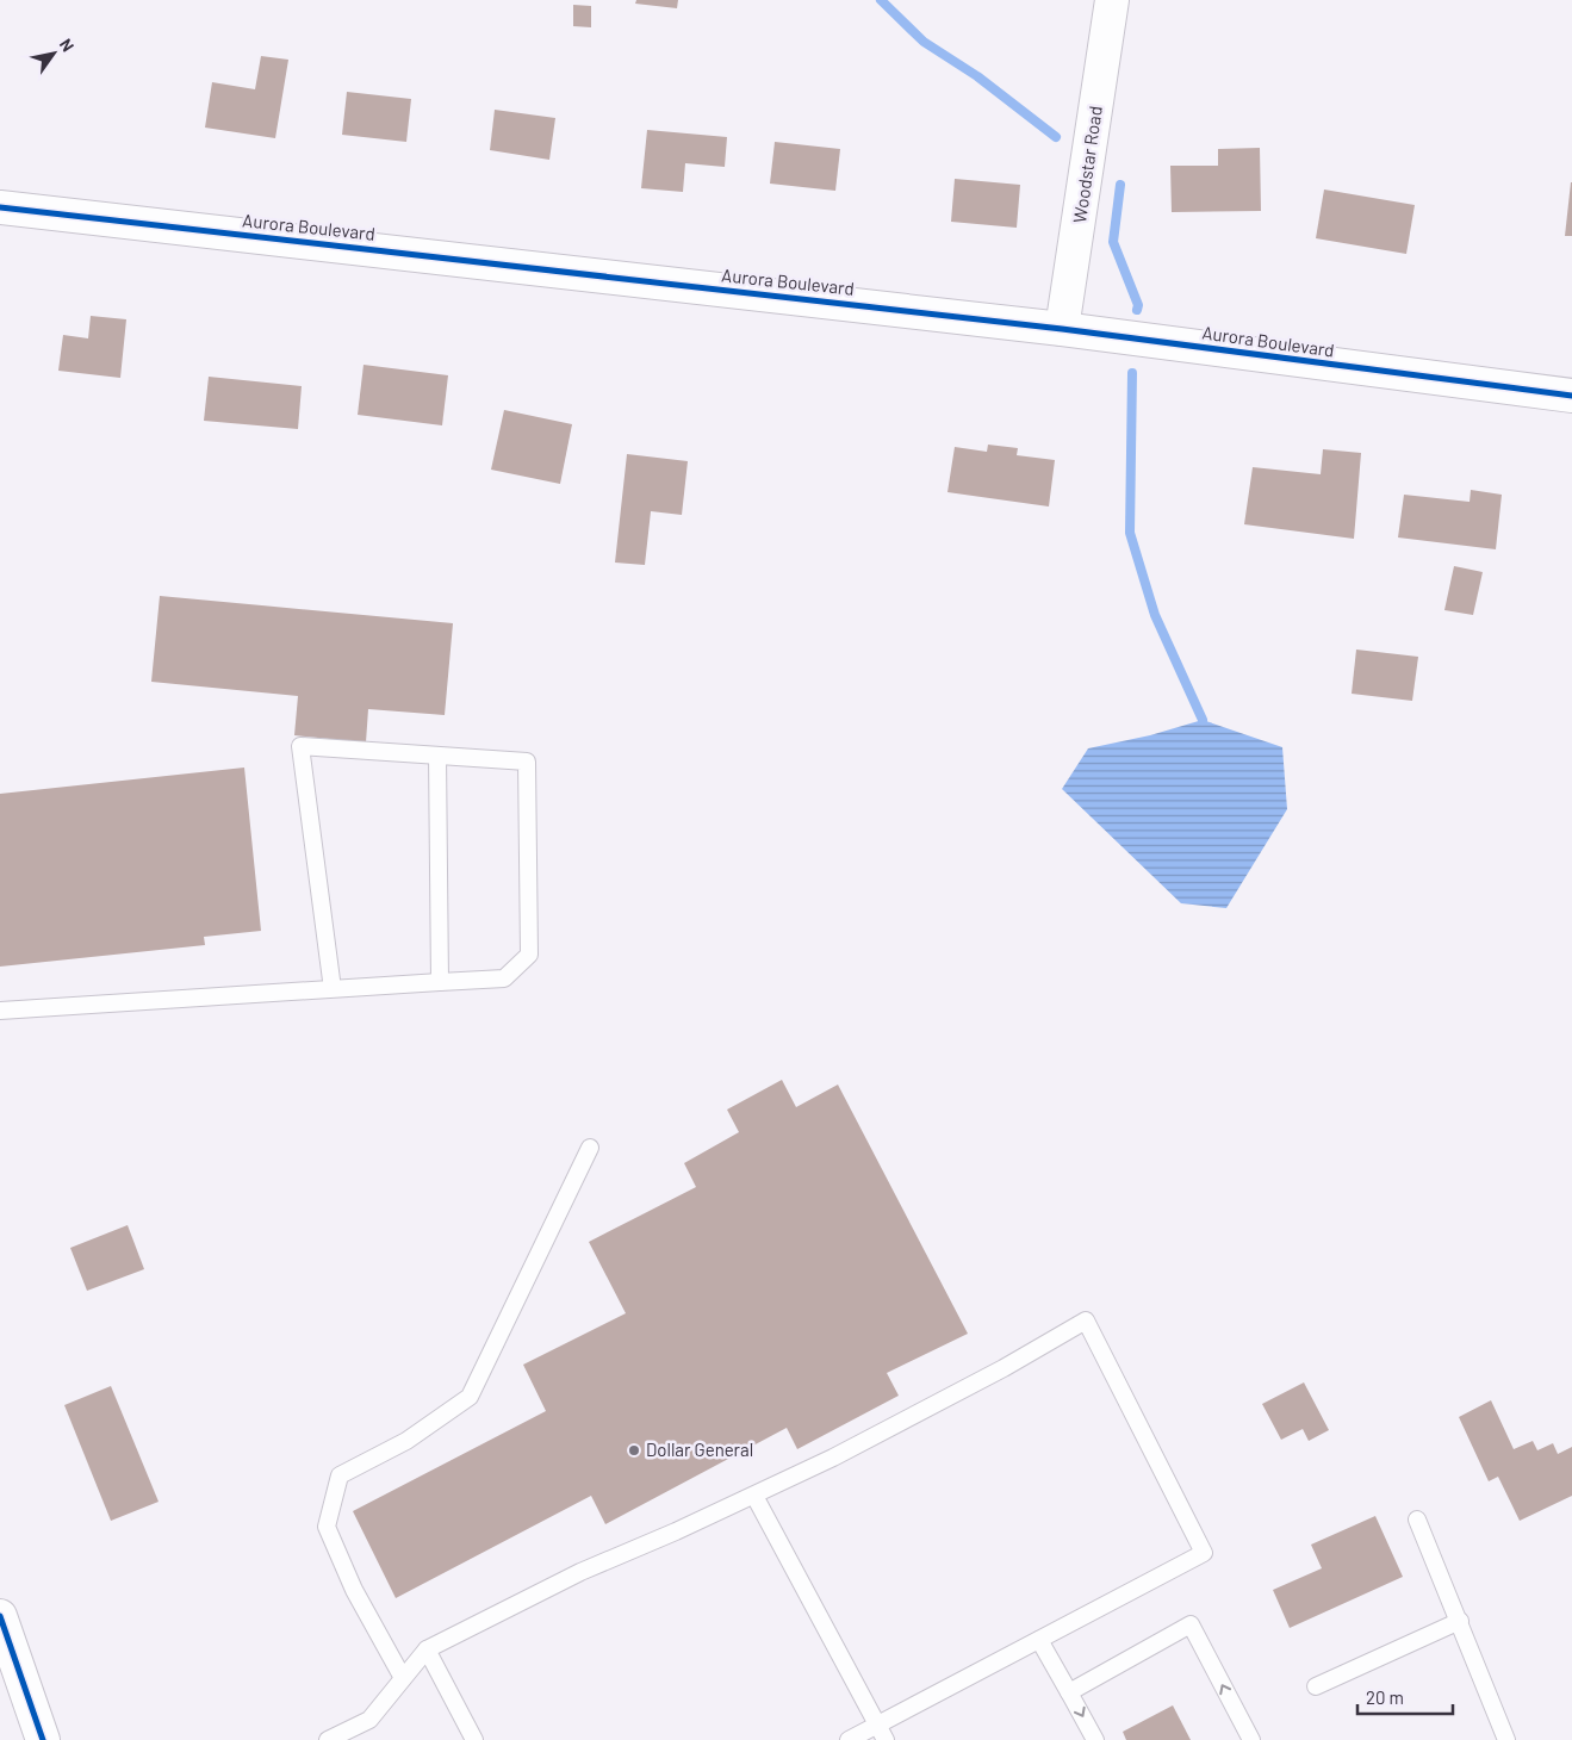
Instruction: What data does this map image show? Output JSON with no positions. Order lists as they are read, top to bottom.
{
  "streets": {
    "street": ["Woodstar Road", "Aurora Boulevard"]
  },
  "crossings": [
    ["Woodstar Road", "Aurora Boulevard"]
  ],
  "places": ["Dollar General"],
  "scale_bar": "20 m",
  "north": "top right"
}
